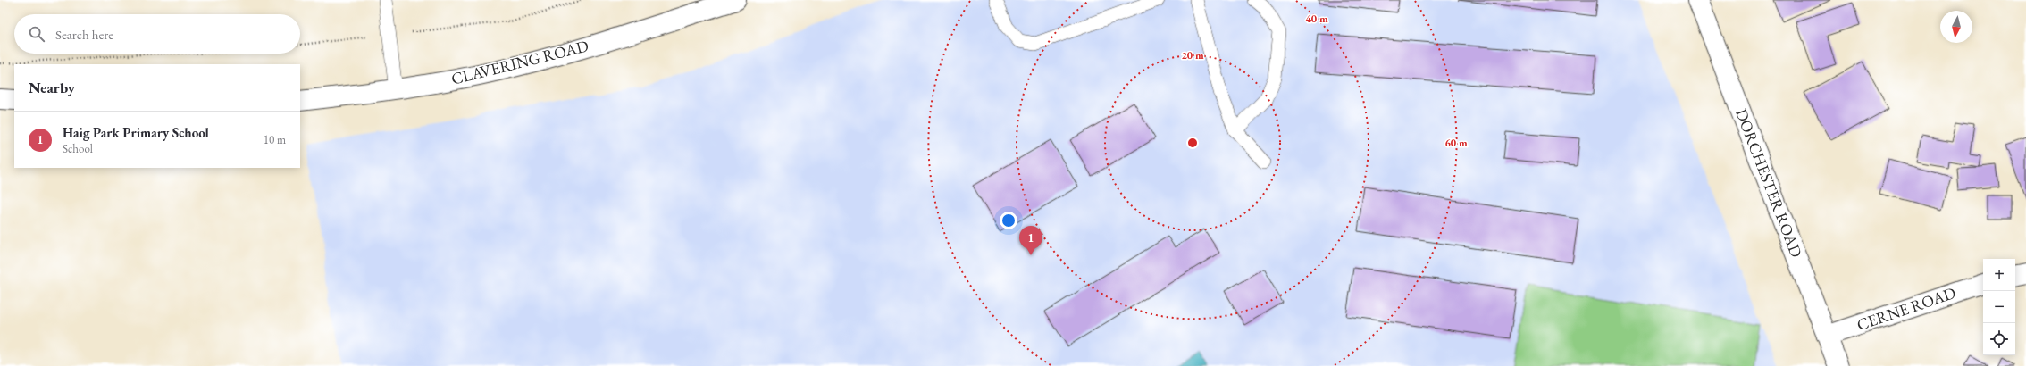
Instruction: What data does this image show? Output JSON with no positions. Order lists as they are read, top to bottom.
{
  "streets": {
    "street": ["CLAVERING ROAD", "DORCHESTER ROAD", "CERNE ROAD"]
  },
  "crossings": [
    ["DORCHESTER ROAD", "CERNE ROAD"]
  ],
  "north": "bottom",
  "page": {
    "search": "Search here",
    "heading": "Nearby",
    "list": [
      {
        "mark": "1",
        "name": "Haig Park Primary School",
        "note": "School",
        "value": "10 m"
      }
    ],
    "pins": "1",
    "map_buttons": ["+", "−"]
  },
  "rings": ["40 m", "20 m", "60 m"]
}
